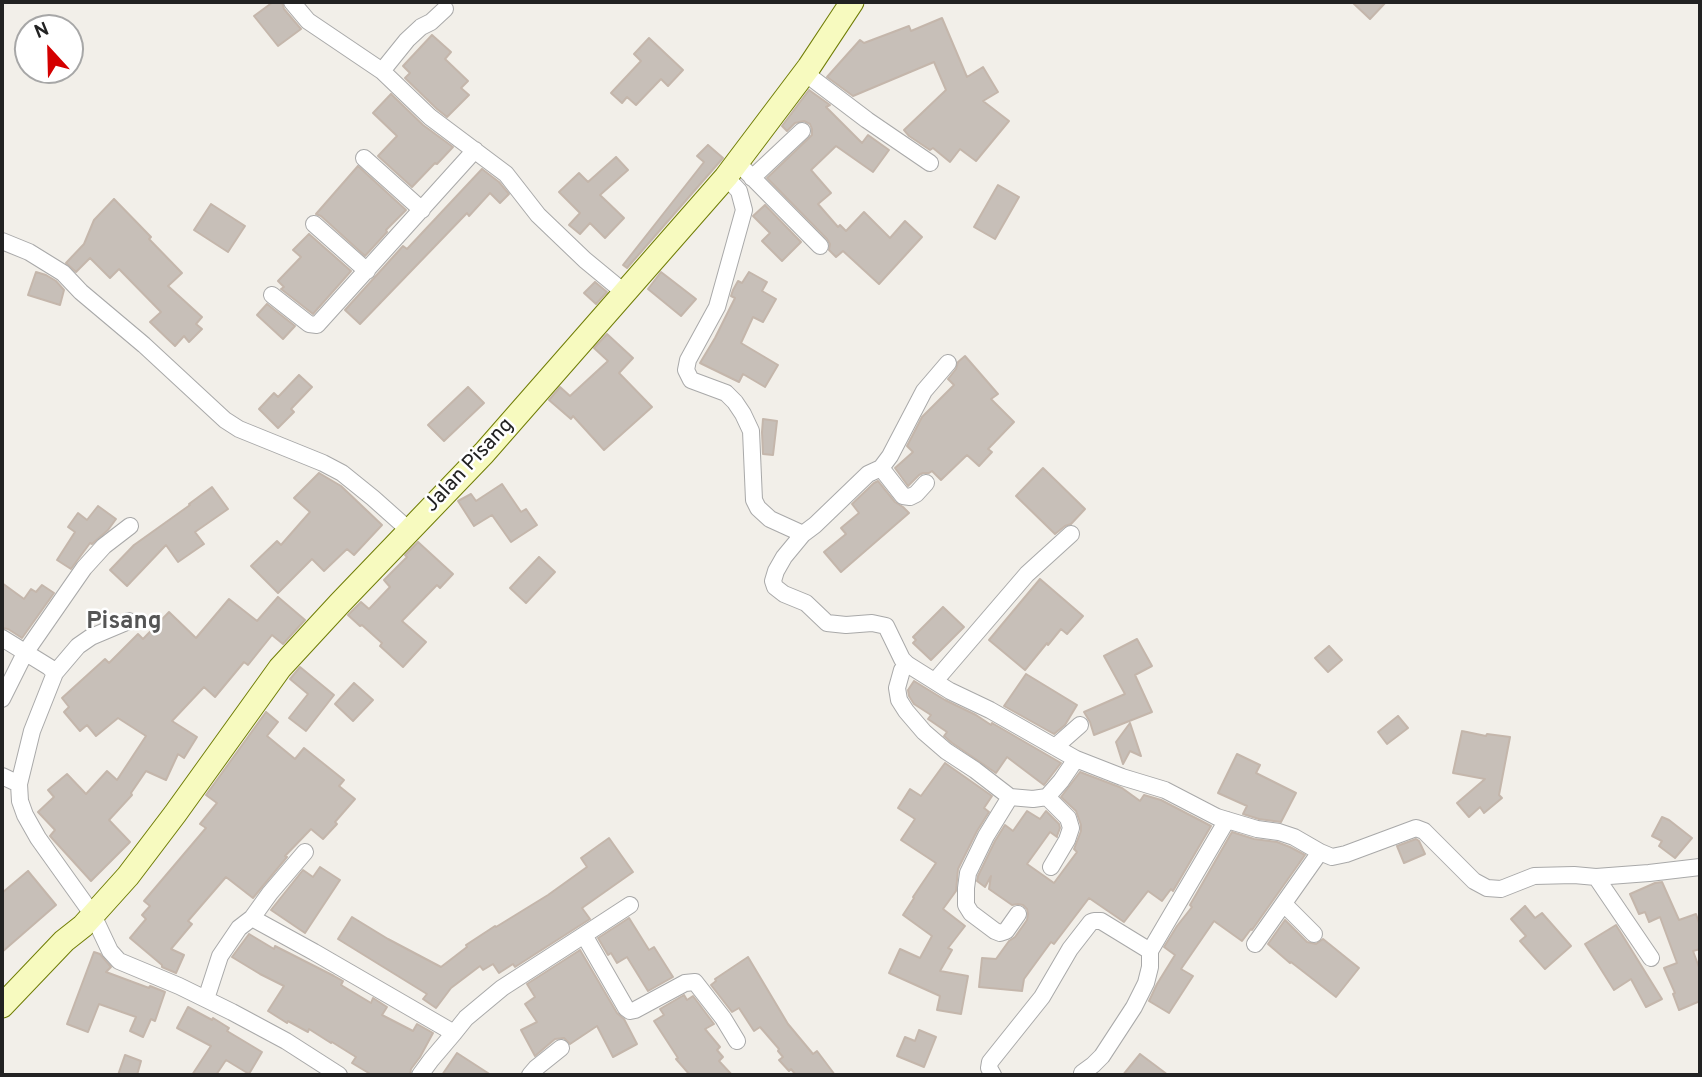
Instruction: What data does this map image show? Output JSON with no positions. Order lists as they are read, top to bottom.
{
  "streets": {
    "street": ["Jalan Pisang"]
  },
  "districts": ["Pisang"],
  "north": "top"
}
